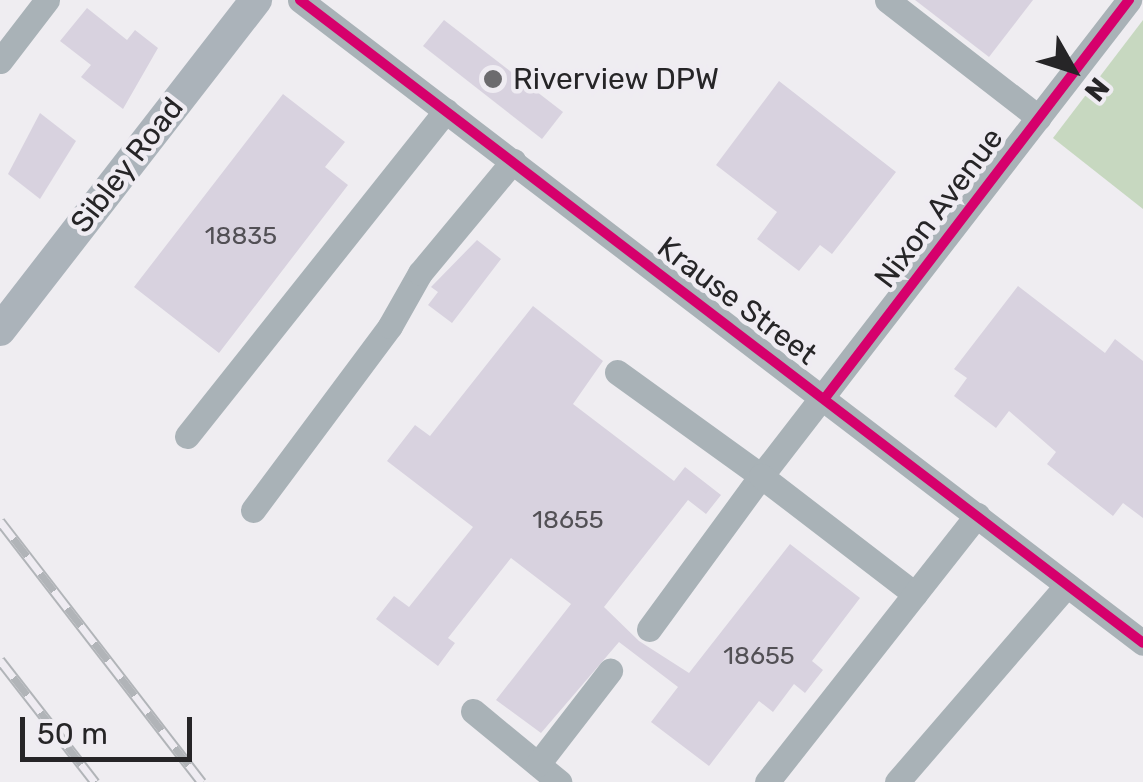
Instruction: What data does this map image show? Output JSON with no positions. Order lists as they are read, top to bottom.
{
  "streets": {
    "main road": ["Sibley Road"],
    "street": ["Nixon Avenue", "Krause Street"]
  },
  "crossings": [
    ["Nixon Avenue", "Krause Street"]
  ],
  "places": ["Riverview DPW"],
  "house_numbers": ["18835", "18655", "18655"],
  "scale_bar": "50 m",
  "north": "bottom right"
}
